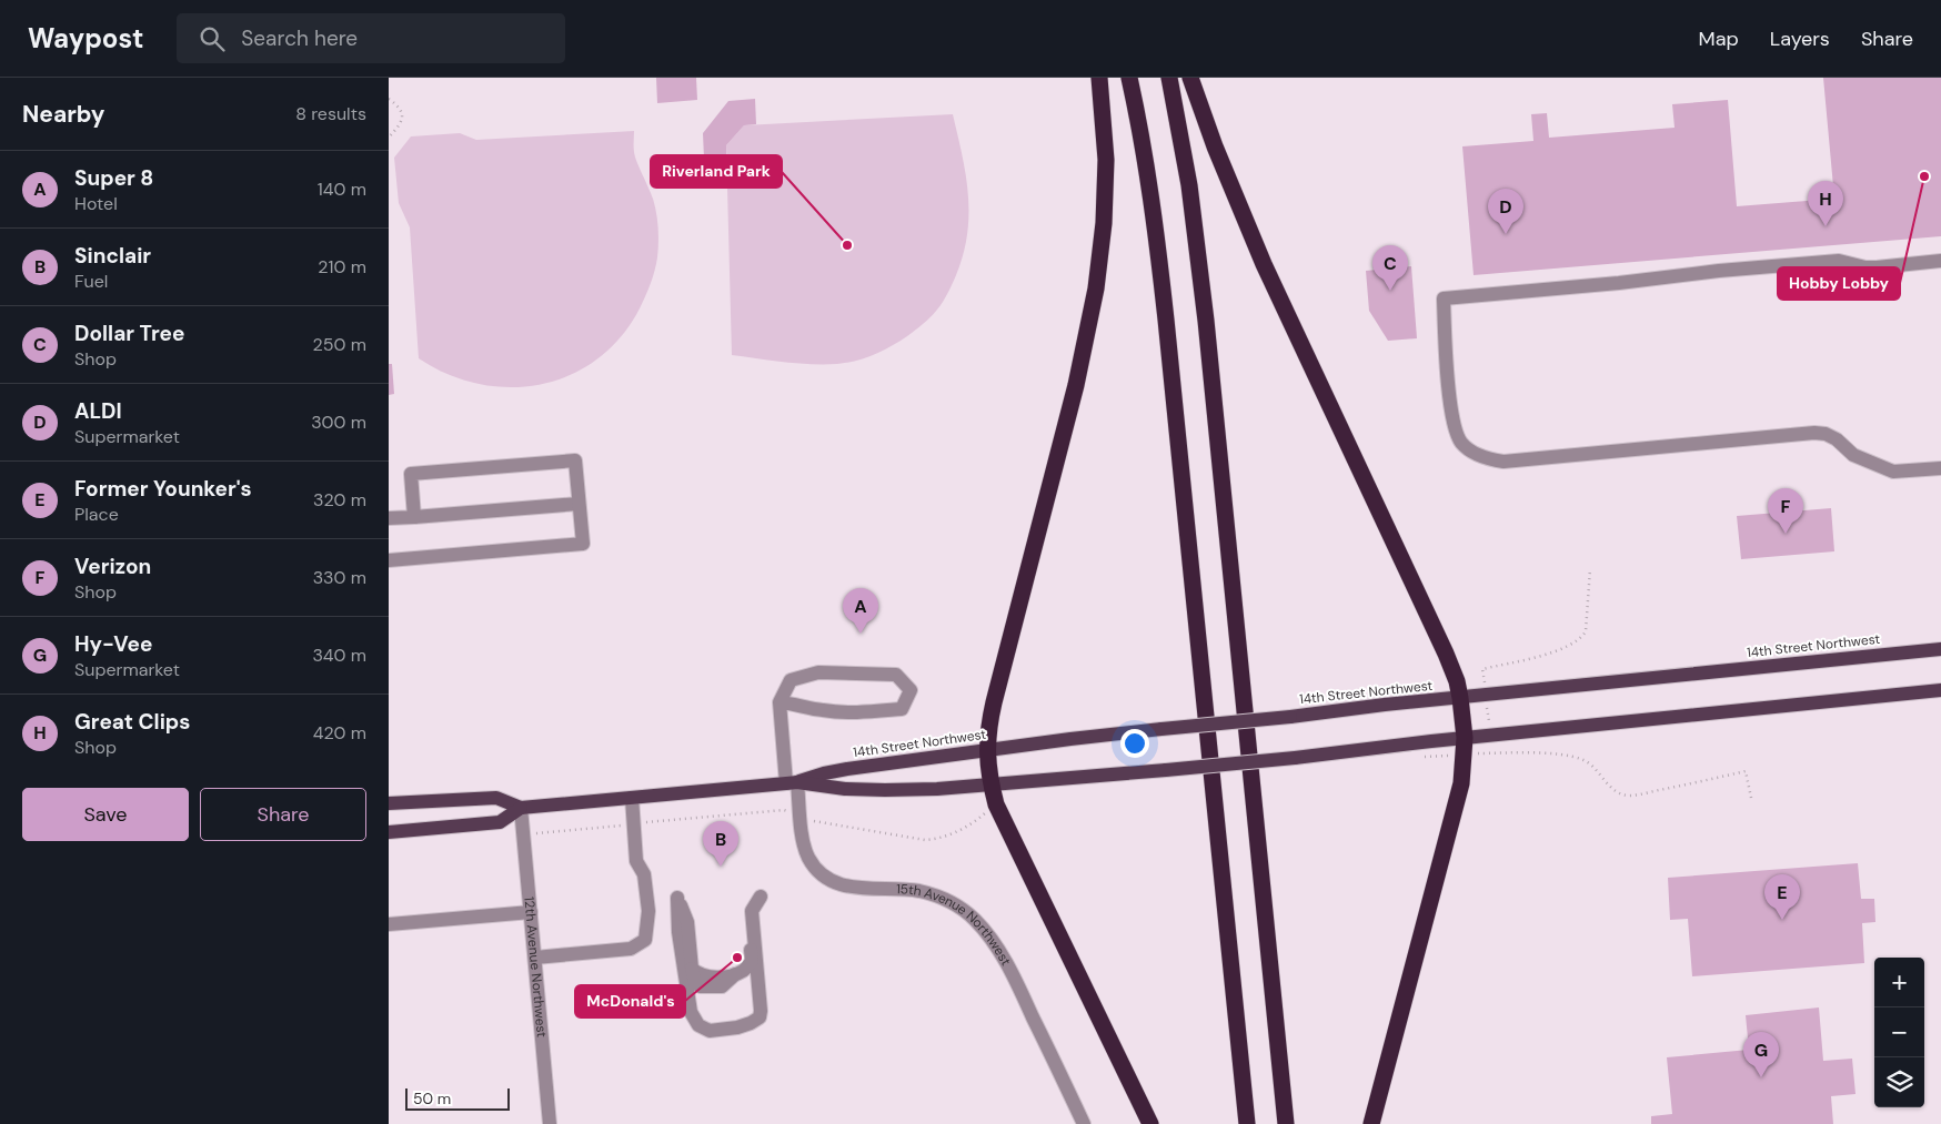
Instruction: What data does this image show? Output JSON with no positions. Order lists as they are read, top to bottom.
{
  "streets": {
    "main road": ["14th Street Northwest"],
    "street": ["15th Avenue Northwest", "12th Avenue Northwest"]
  },
  "crossings": [
    ["14th Street Northwest", "15th Avenue Northwest"],
    ["14th Street Northwest", "12th Avenue Northwest"]
  ],
  "places": ["Hobby Lobby", "Riverland Park", "McDonald's"],
  "scale_bar": "50 m",
  "page": {
    "header": "Waypost",
    "search": "Search here",
    "nav": ["Map", "Layers", "Share"],
    "heading": ["Nearby", "8 results"],
    "list": [
      {
        "mark": "A",
        "name": "Super 8",
        "note": "Hotel",
        "value": "140 m"
      },
      {
        "mark": "B",
        "name": "Sinclair",
        "note": "Fuel",
        "value": "210 m"
      },
      {
        "mark": "C",
        "name": "Dollar Tree",
        "note": "Shop",
        "value": "250 m"
      },
      {
        "mark": "D",
        "name": "ALDI",
        "note": "Supermarket",
        "value": "300 m"
      },
      {
        "mark": "E",
        "name": "Former Younker's",
        "note": "Place",
        "value": "320 m"
      },
      {
        "mark": "F",
        "name": "Verizon",
        "note": "Shop",
        "value": "330 m"
      },
      {
        "mark": "G",
        "name": "Hy-Vee",
        "note": "Supermarket",
        "value": "340 m"
      },
      {
        "mark": "H",
        "name": "Great Clips",
        "note": "Shop",
        "value": "420 m"
      }
    ],
    "pins": [
      "H",
      "D",
      "C",
      "F",
      "A",
      "B",
      "E",
      "G"
    ],
    "buttons": ["Save", "Share"],
    "map_buttons": ["+", "−"],
    "scale": "50 m"
  }
}
